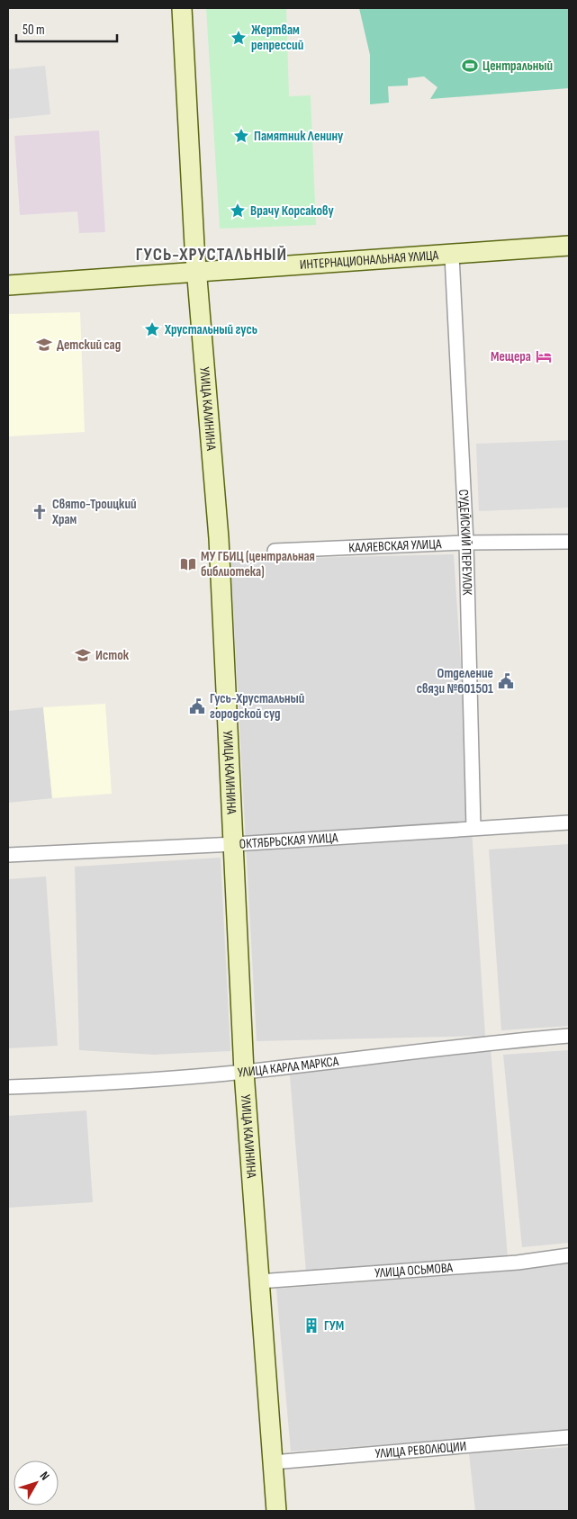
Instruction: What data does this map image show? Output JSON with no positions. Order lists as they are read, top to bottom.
{
  "streets": {
    "street": [
      "ИНТЕРНАЦИОНАЛЬНАЯ УЛИЦА",
      "УЛИЦА КАЛИНИНА",
      "СУДЕЙСКИЙ ПЕРЕУЛОК",
      "КАЛЯЕВСКАЯ УЛИЦА",
      "ОКТЯБРЬСКАЯ УЛИЦА",
      "УЛИЦА КАРЛА МАРКСА",
      "УЛИЦА ОСЬМОВА",
      "УЛИЦА РЕВОЛЮЦИИ"
    ]
  },
  "crossings": [
    ["ИНТЕРНАЦИОНАЛЬНАЯ УЛИЦА", "УЛИЦА КАЛИНИНА"],
    ["ИНТЕРНАЦИОНАЛЬНАЯ УЛИЦА", "СУДЕЙСКИЙ ПЕРЕУЛОК"],
    ["УЛИЦА КАЛИНИНА", "ОКТЯБРЬСКАЯ УЛИЦА"],
    ["УЛИЦА КАЛИНИНА", "УЛИЦА КАРЛА МАРКСА"],
    ["УЛИЦА КАЛИНИНА", "УЛИЦА ОСЬМОВА"],
    ["УЛИЦА КАЛИНИНА", "УЛИЦА РЕВОЛЮЦИИ"],
    ["СУДЕЙСКИЙ ПЕРЕУЛОК", "КАЛЯЕВСКАЯ УЛИЦА"],
    ["СУДЕЙСКИЙ ПЕРЕУЛОК", "ОКТЯБРЬСКАЯ УЛИЦА"]
  ],
  "districts": ["ГУСЬ-ХРУСТАЛЬНЫЙ"],
  "places": {
    "place": [
      "Жертвам репрессий",
      "Памятник Ленину",
      "Врачу Корсакову",
      "Хрустальный гусь"
    ],
    "sports": ["Центральный"],
    "school or university": ["Детский сад", "Исток"],
    "hotel": ["Мещера"],
    "church": ["Свято-Троицкий Храм"],
    "library": ["МУ ГБИЦ (центральная библиотека)"],
    "public building": ["Отделение связи №601501", "Гусь-Хрустальный городской суд"],
    "building": ["ГУМ"]
  },
  "scale_bar": "50 m",
  "north": "top right"
}
